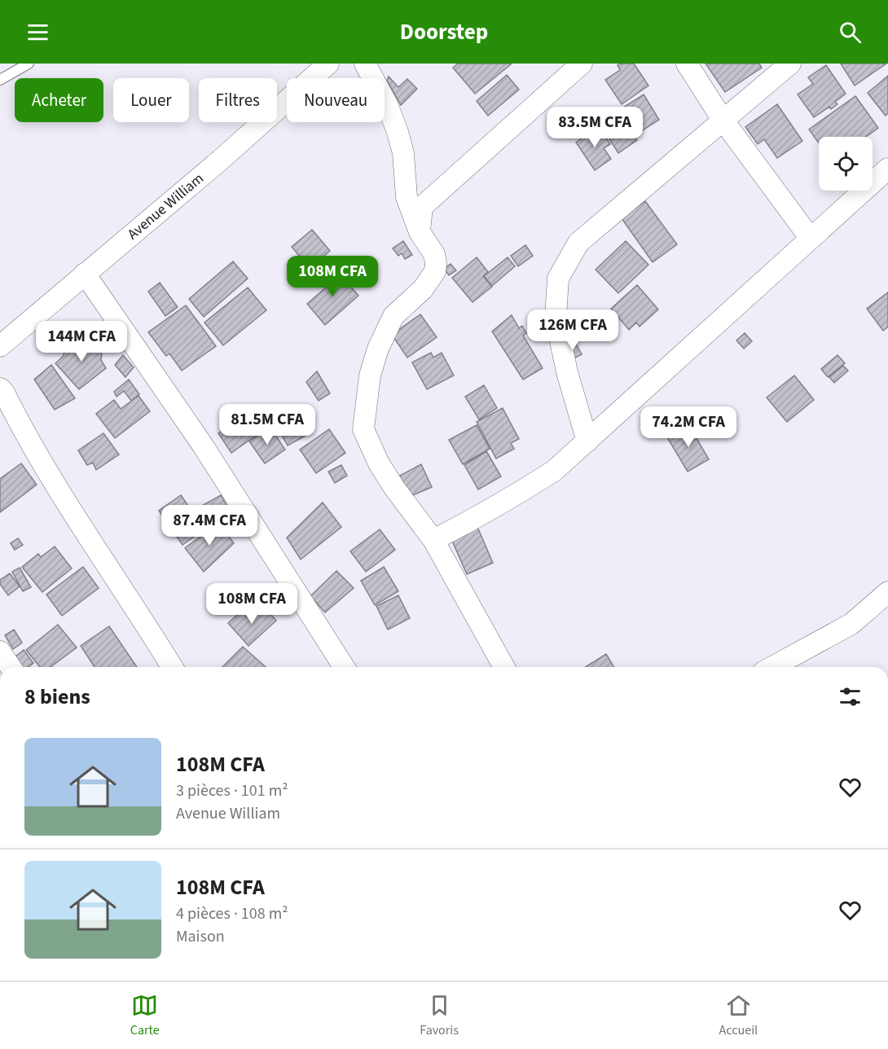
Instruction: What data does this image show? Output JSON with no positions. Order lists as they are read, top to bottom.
{
  "streets": {
    "street": ["Avenue William"]
  },
  "page": {
    "header": "Doorstep",
    "chip": [
      "Acheter",
      "Louer",
      "Filtres",
      "Nouveau"
    ],
    "price": [
      "83.5M CFA",
      "108M CFA",
      "126M CFA",
      "144M CFA",
      "81.5M CFA",
      "74.2M CFA",
      "87.4M CFA",
      "108M CFA"
    ],
    "heading": "8 biens",
    "list": [
      {
        "name": "108M CFA",
        "note": "3 pièces · 101 m² · Avenue William"
      },
      {
        "name": "108M CFA",
        "note": "4 pièces · 108 m² · Maison"
      }
    ],
    "tabs": ["Carte", "Favoris", "Accueil"]
  }
}
